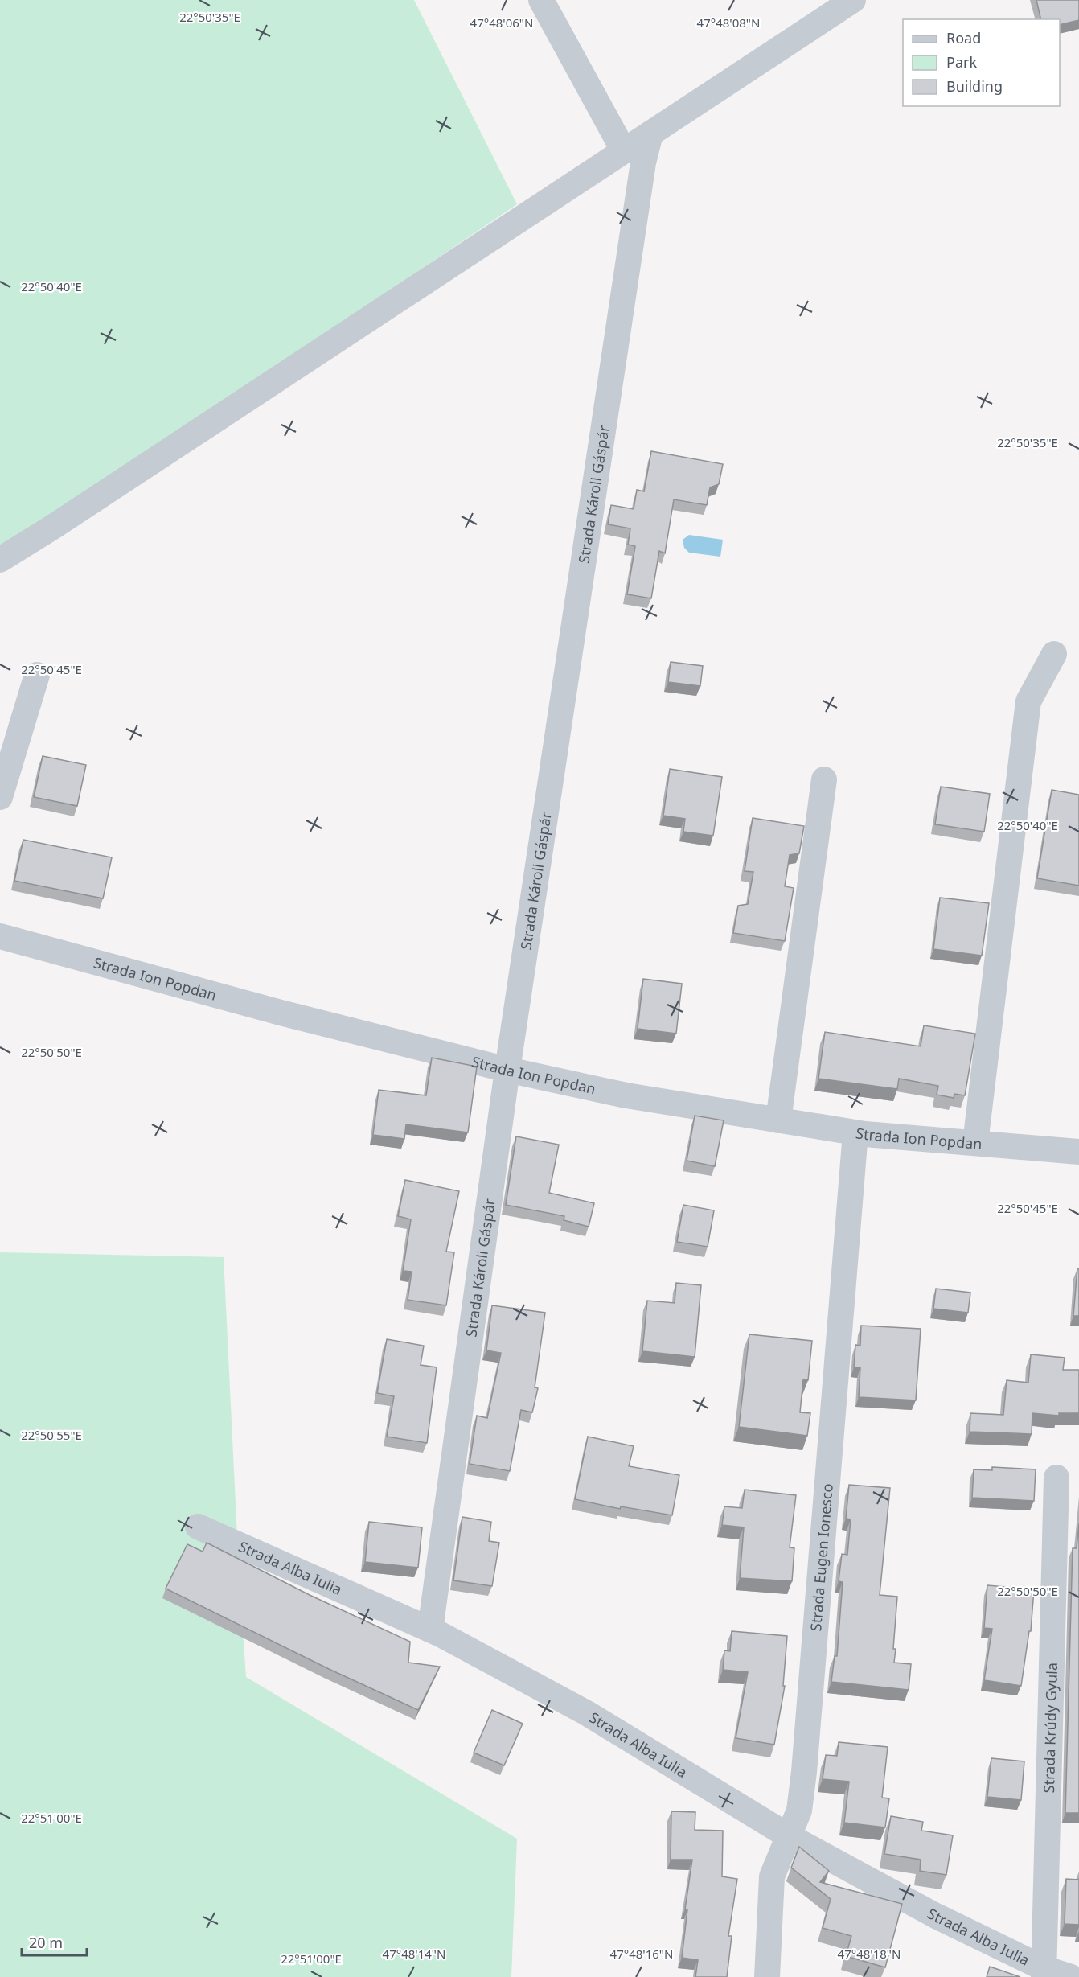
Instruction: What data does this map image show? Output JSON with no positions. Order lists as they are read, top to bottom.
{
  "streets": {
    "street": [
      "Strada Károli Gáspár",
      "Strada Ion Popdan",
      "Strada Eugen Ionesco",
      "Strada Alba Iulia",
      "Strada Krúdy Gyula"
    ]
  },
  "crossings": [
    ["Strada Károli Gáspár", "Strada Ion Popdan"],
    ["Strada Károli Gáspár", "Strada Alba Iulia"],
    ["Strada Ion Popdan", "Strada Eugen Ionesco"],
    ["Strada Eugen Ionesco", "Strada Alba Iulia"],
    ["Strada Alba Iulia", "Strada Krúdy Gyula"]
  ],
  "legend": ["Road", "Park", "Building"],
  "scale_bar": "20 m",
  "coordinates": [
    "22°50'35\"E",
    "47°48'06\"N",
    "47°48'08\"N",
    "22°50'40\"E",
    "22°50'45\"E",
    "22°50'50\"E",
    "22°50'55\"E",
    "22°51'00\"E",
    "47°48'14\"N",
    "47°48'16\"N",
    "47°48'18\"N"
  ]
}
